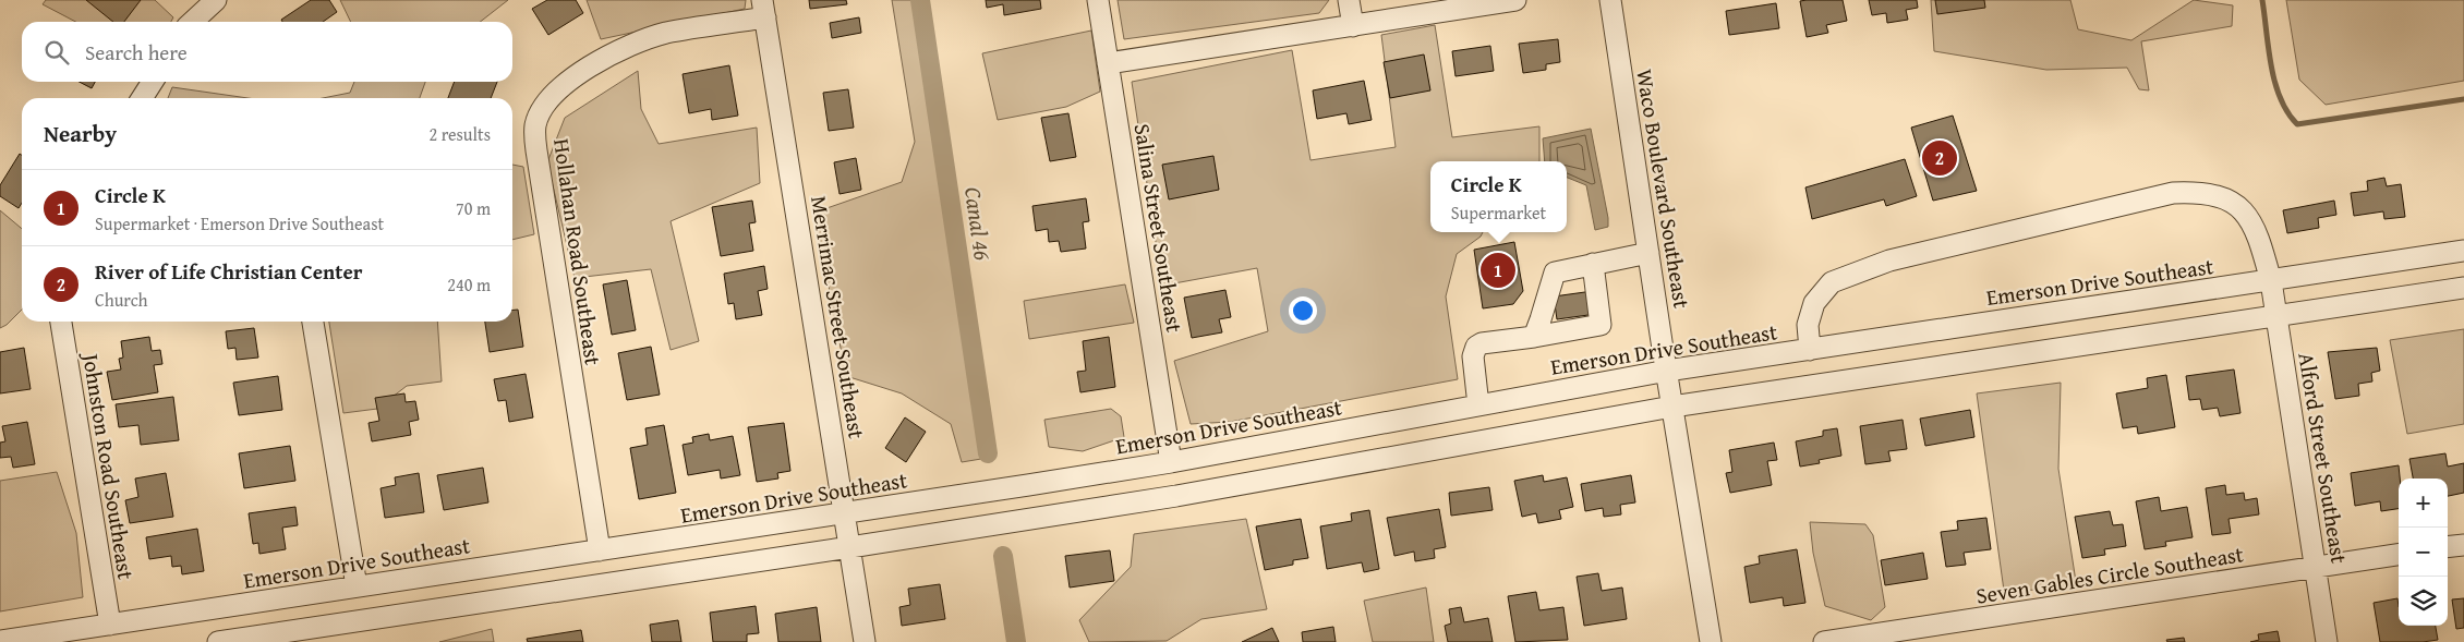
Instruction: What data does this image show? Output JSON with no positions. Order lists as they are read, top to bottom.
{
  "streets": {
    "street": [
      "Waco Boulevard Southeast",
      "Salina Street Southeast",
      "Hollahan Road Southeast",
      "Emerson Drive Southeast",
      "Merrimac Street Southeast",
      "Alford Street Southeast",
      "Johnston Road Southeast",
      "Seven Gables Circle Southeast"
    ]
  },
  "crossings": [
    ["Waco Boulevard Southeast", "Emerson Drive Southeast"],
    ["Salina Street Southeast", "Emerson Drive Southeast"],
    ["Hollahan Road Southeast", "Emerson Drive Southeast"],
    ["Hollahan Road Southeast", "Merrimac Street Southeast"],
    ["Emerson Drive Southeast", "Merrimac Street Southeast"],
    ["Emerson Drive Southeast", "Alford Street Southeast"],
    ["Emerson Drive Southeast", "Johnston Road Southeast"],
    ["Alford Street Southeast", "Seven Gables Circle Southeast"]
  ],
  "water": ["Canal 46"],
  "page": {
    "search": "Search here",
    "heading": ["Nearby", "2 results"],
    "pins": ["2", "1"],
    "popup": ["Circle K", "Supermarket"],
    "list": [
      {
        "mark": "1",
        "name": "Circle K",
        "note": "Supermarket · Emerson Drive Southeast",
        "value": "70 m"
      },
      {
        "mark": "2",
        "name": "River of Life Christian Center",
        "note": "Church",
        "value": "240 m"
      }
    ],
    "map_buttons": ["+", "−"]
  }
}
